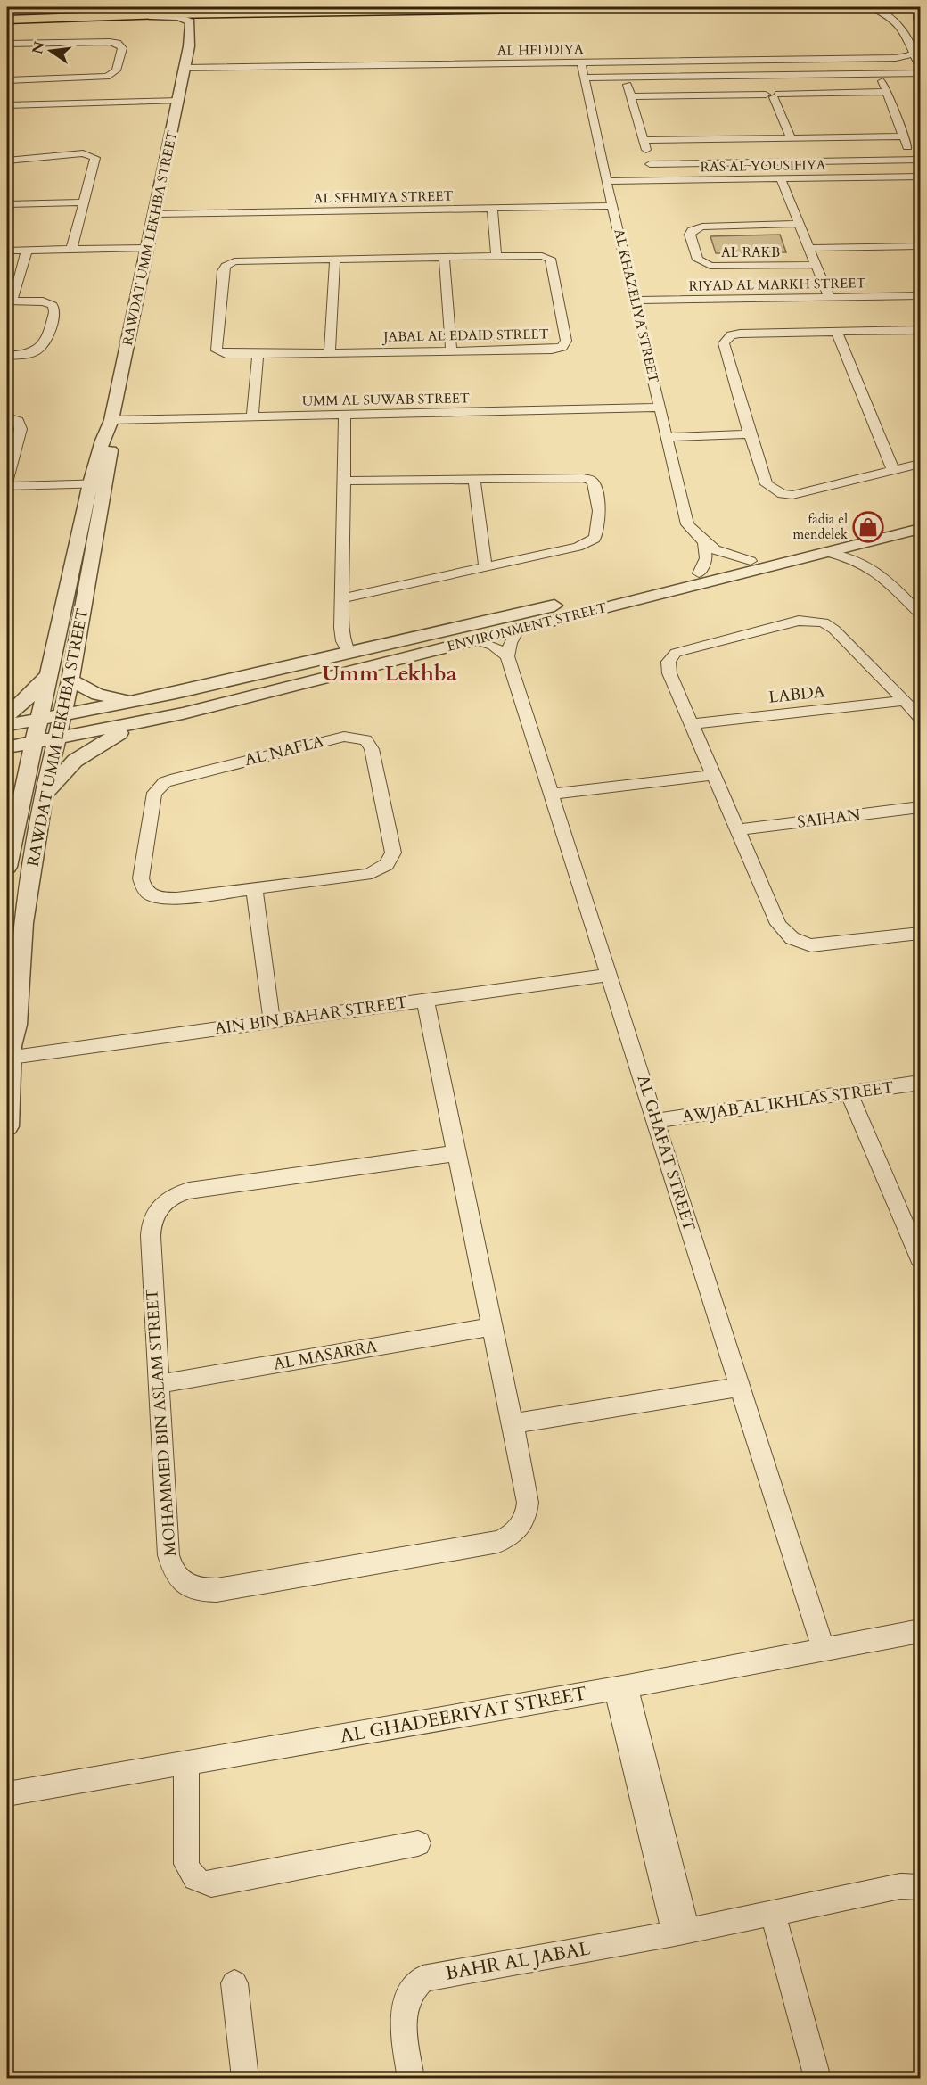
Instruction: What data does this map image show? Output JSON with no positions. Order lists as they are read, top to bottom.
{
  "streets": {
    "street": [
      "AL HEDDIYA",
      "RAS AL YOUSIFIYA",
      "AL SEHMIYA STREET",
      "RAWDAT UMM LEKHBA STREET",
      "AL RAKB",
      "RIYAD AL MARKH STREET",
      "AL KHAZELIYA STREET",
      "JABAL AL EDAID STREET",
      "UMM AL SUWAB STREET",
      "ENVIRONMENT STREET",
      "LABDA",
      "AL NAFLA",
      "SAIHAN",
      "AIN BIN BAHAR STREET",
      "AWJAB AL IKHLAS STREET",
      "AL GHAFAT STREET",
      "AL MASARRA",
      "MOHAMMED BIN ASLAM STREET",
      "AL GHADEERIYAT STREET"
    ]
  },
  "crossings": [
    ["AL HEDDIYA", "RAWDAT UMM LEKHBA STREET"],
    ["AL HEDDIYA", "AL KHAZELIYA STREET"],
    ["RAS AL YOUSIFIYA", "AL KHAZELIYA STREET"],
    ["AL SEHMIYA STREET", "RAWDAT UMM LEKHBA STREET"],
    ["AL SEHMIYA STREET", "AL KHAZELIYA STREET"],
    ["RAWDAT UMM LEKHBA STREET", "UMM AL SUWAB STREET"],
    ["RAWDAT UMM LEKHBA STREET", "ENVIRONMENT STREET"],
    ["RAWDAT UMM LEKHBA STREET", "AIN BIN BAHAR STREET"],
    ["RIYAD AL MARKH STREET", "AL KHAZELIYA STREET"],
    ["AL KHAZELIYA STREET", "UMM AL SUWAB STREET"],
    ["AL KHAZELIYA STREET", "ENVIRONMENT STREET"],
    ["AIN BIN BAHAR STREET", "AL GHAFAT STREET"],
    ["AIN BIN BAHAR STREET", "MOHAMMED BIN ASLAM STREET"],
    ["AWJAB AL IKHLAS STREET", "AL GHAFAT STREET"],
    ["AL GHAFAT STREET", "AL GHADEERIYAT STREET"],
    ["AL MASARRA", "MOHAMMED BIN ASLAM STREET"]
  ],
  "districts": ["Umm Lekhba"],
  "places": {
    "shop": ["fadia el mendelek"]
  },
  "north": "left"
}
